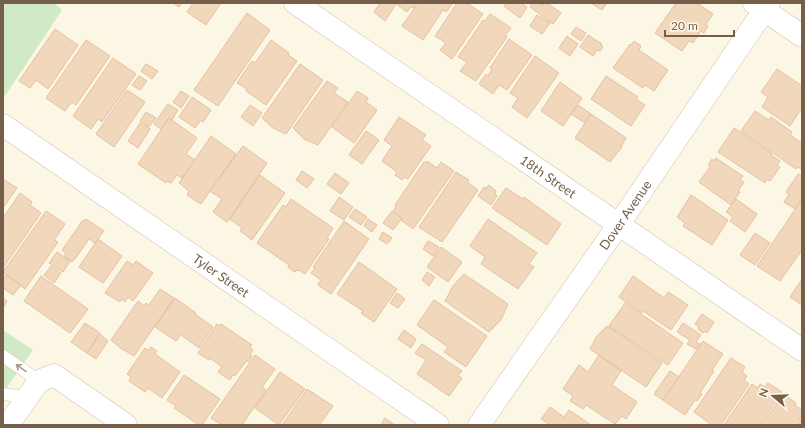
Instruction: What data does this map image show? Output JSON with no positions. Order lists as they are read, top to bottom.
{
  "streets": {
    "street": ["18th Street", "Dover Avenue", "Tyler Street"]
  },
  "crossings": [
    ["18th Street", "Dover Avenue"]
  ],
  "scale_bar": "20 m",
  "north": "left"
}
